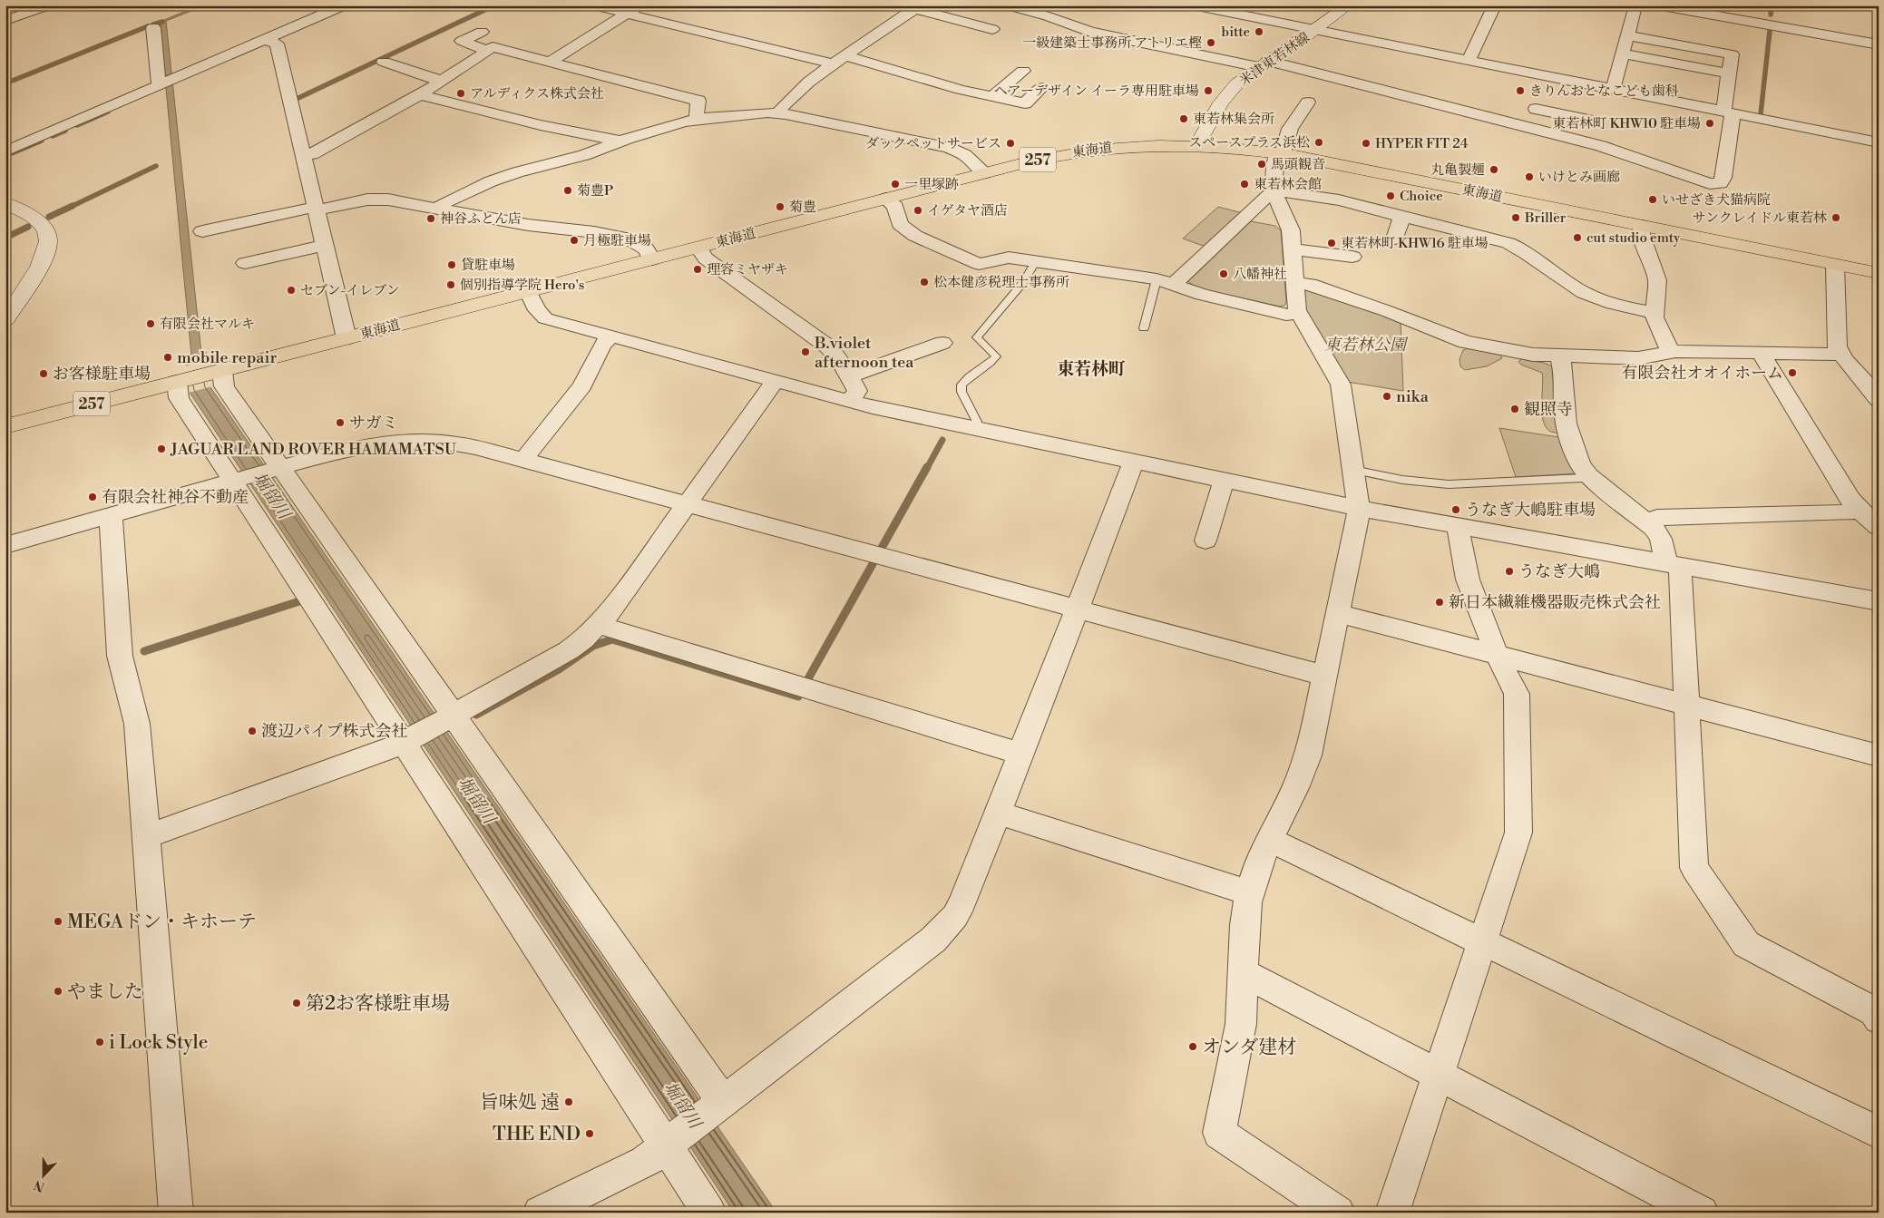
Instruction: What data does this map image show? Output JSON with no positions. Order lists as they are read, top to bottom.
{
  "streets": {
    "highway": ["東海道", "257"],
    "main road": ["米津東若林線"]
  },
  "crossings": [
    ["米津東若林線", "東海道"]
  ],
  "districts": ["東若林町"],
  "water": ["堀留川"],
  "parks": ["東若林公園"],
  "places": [
    "bitte",
    "一級建築士事務所 アトリエ樫",
    "ヘアーデザイン イーラ専用駐車場",
    "きりんおとなこども歯科",
    "アルディクス株式会社",
    "東若林集会所",
    "東若林町 KHW10 駐車場",
    "スペースプラス浜松",
    "ダックペットサービス",
    "HYPER FIT 24",
    "馬頭観音",
    "丸亀製麺",
    "いけとみ画廊",
    "一里塚跡",
    "東若林会館",
    "菊豊P",
    "Choice",
    "いせざき犬猫病院",
    "菊豊",
    "イゲタヤ酒店",
    "Briller",
    "サンクレイドル東若林",
    "神谷ふとん店",
    "cut studio emty",
    "月極駐車場",
    "東若林町 KHW16 駐車場",
    "貸駐車場",
    "理容ミヤザキ",
    "八幡神社",
    "松本健彦税理士事務所",
    "個別指導学院 Hero's",
    "セブン-イレブン",
    "有限会社マルキ",
    "B.violet afternoon tea",
    "mobile repair",
    "有限会社オオイホーム",
    "お客様駐車場",
    "nika",
    "観照寺",
    "サガミ",
    "JAGUAR LAND ROVER HAMAMATSU",
    "有限会社神谷不動産",
    "うなぎ大嶋駐車場",
    "うなぎ大嶋",
    "新日本繊維機器販売株式会社",
    "渡辺パイプ株式会社",
    "MEGAドン・キホーテ",
    "やました",
    "第2お客様駐車場",
    "i Lock Style",
    "オンダ建材",
    "旨味処 遠",
    "THE END"
  ],
  "north": "bottom"
}
